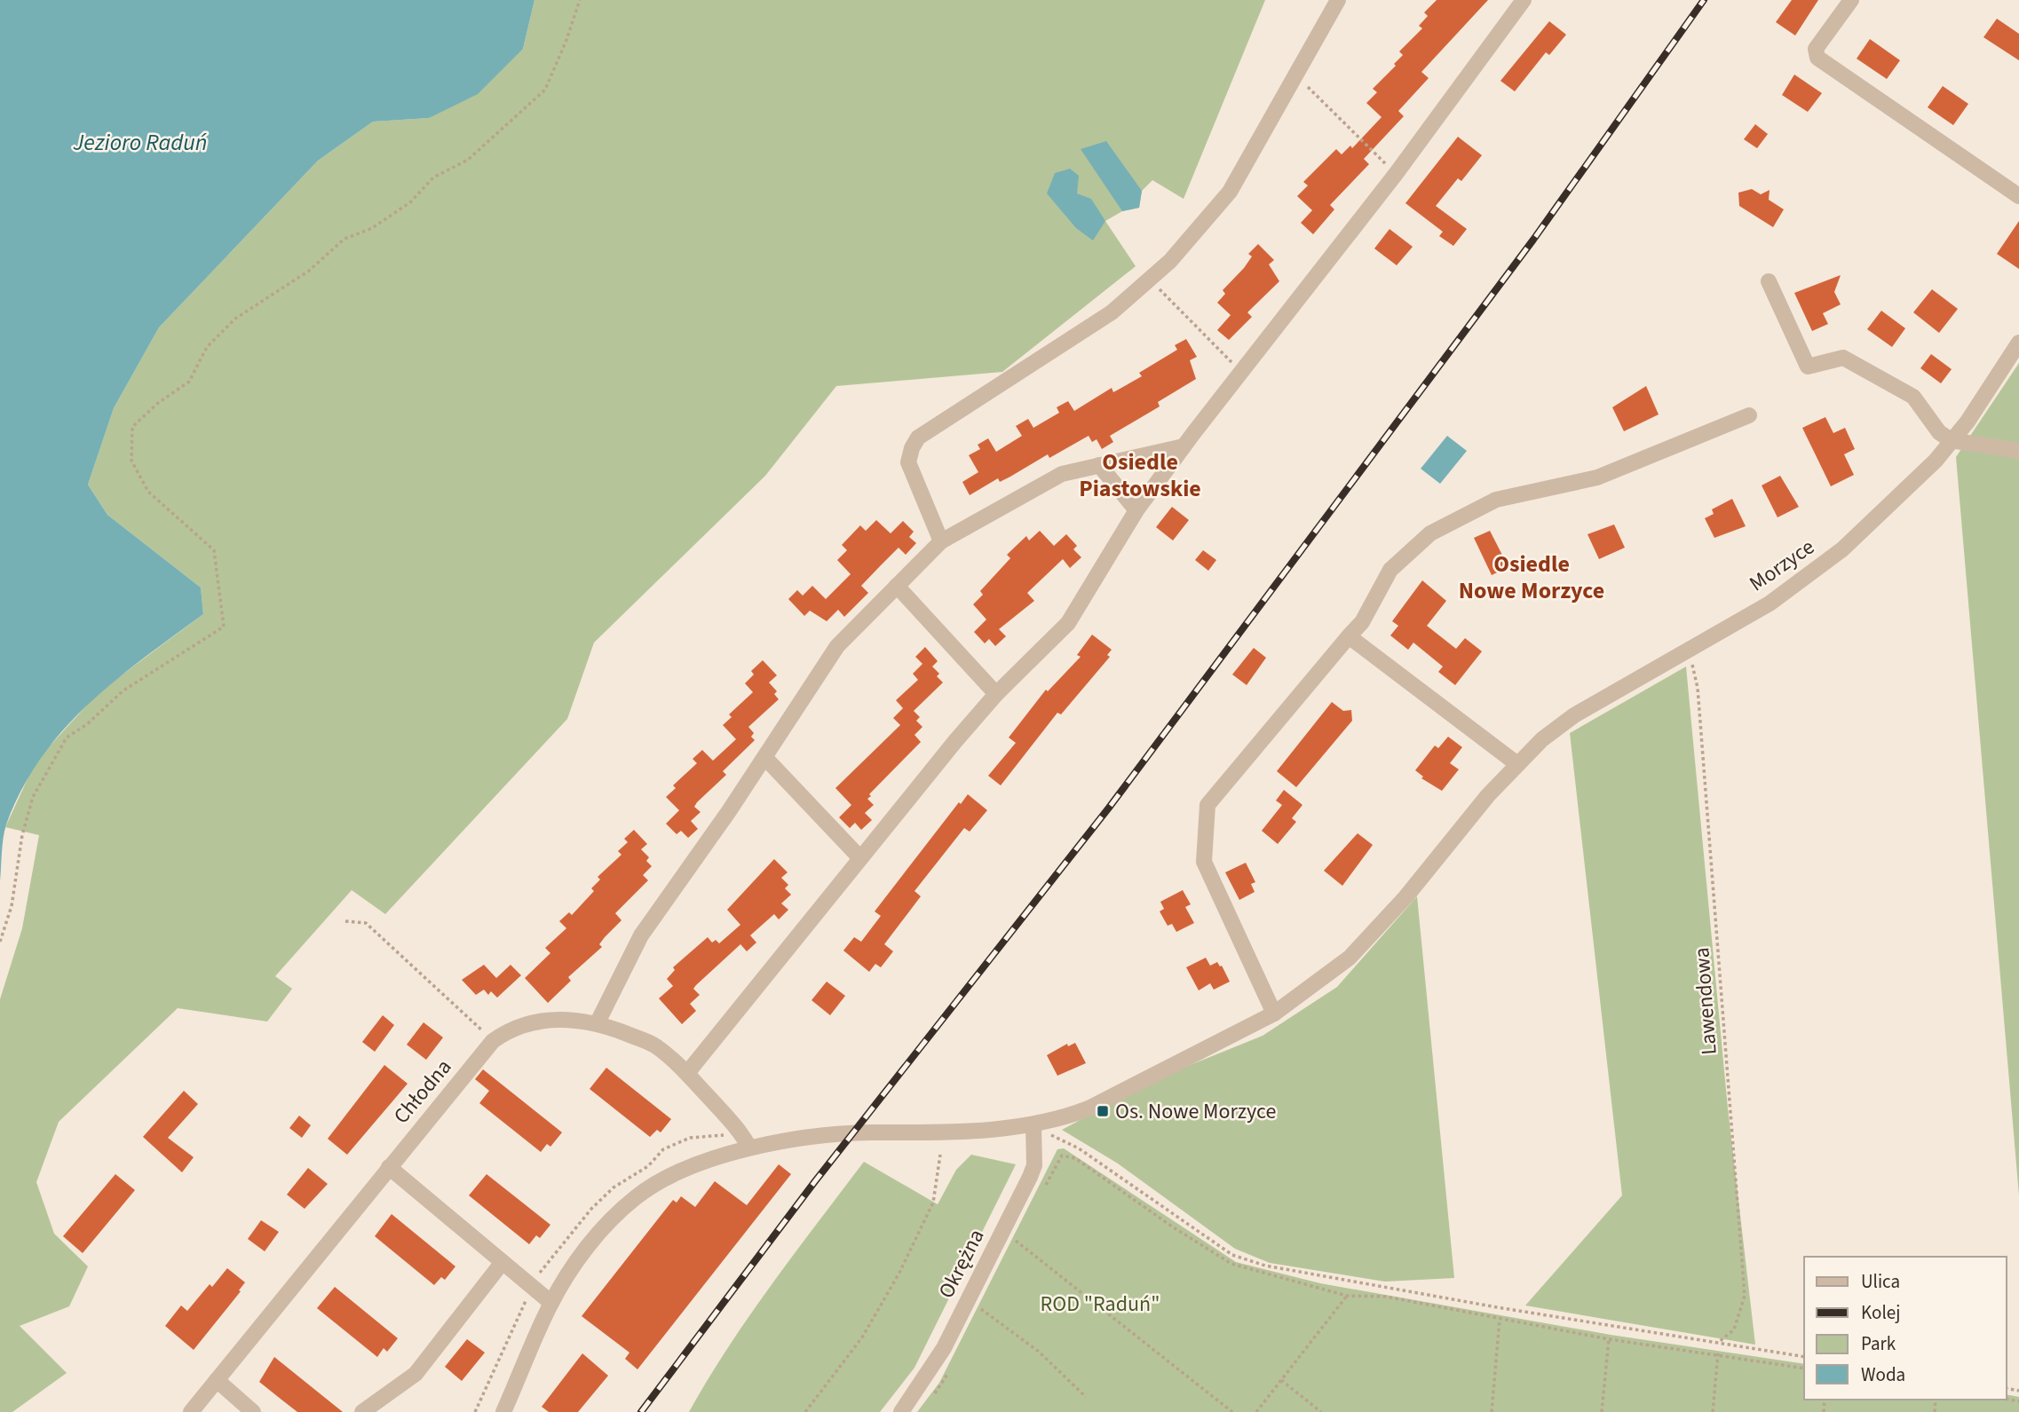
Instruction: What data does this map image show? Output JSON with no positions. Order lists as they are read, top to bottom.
{
  "streets": {
    "street": ["Morzyce", "Chłodna", "Okrężna"],
    "path": ["Lawendowa"]
  },
  "crossings": [
    ["Morzyce", "Lawendowa"],
    ["Morzyce", "Chłodna"],
    ["Morzyce", "Okrężna"]
  ],
  "districts": ["Osiedle Piastowskie", "Osiedle Nowe Morzyce"],
  "water": ["Jezioro Raduń"],
  "parks": ["ROD \"Raduń\""],
  "places": {
    "transit": ["Os. Nowe Morzyce"]
  },
  "legend": [
    "Ulica",
    "Kolej",
    "Park",
    "Woda"
  ]
}
